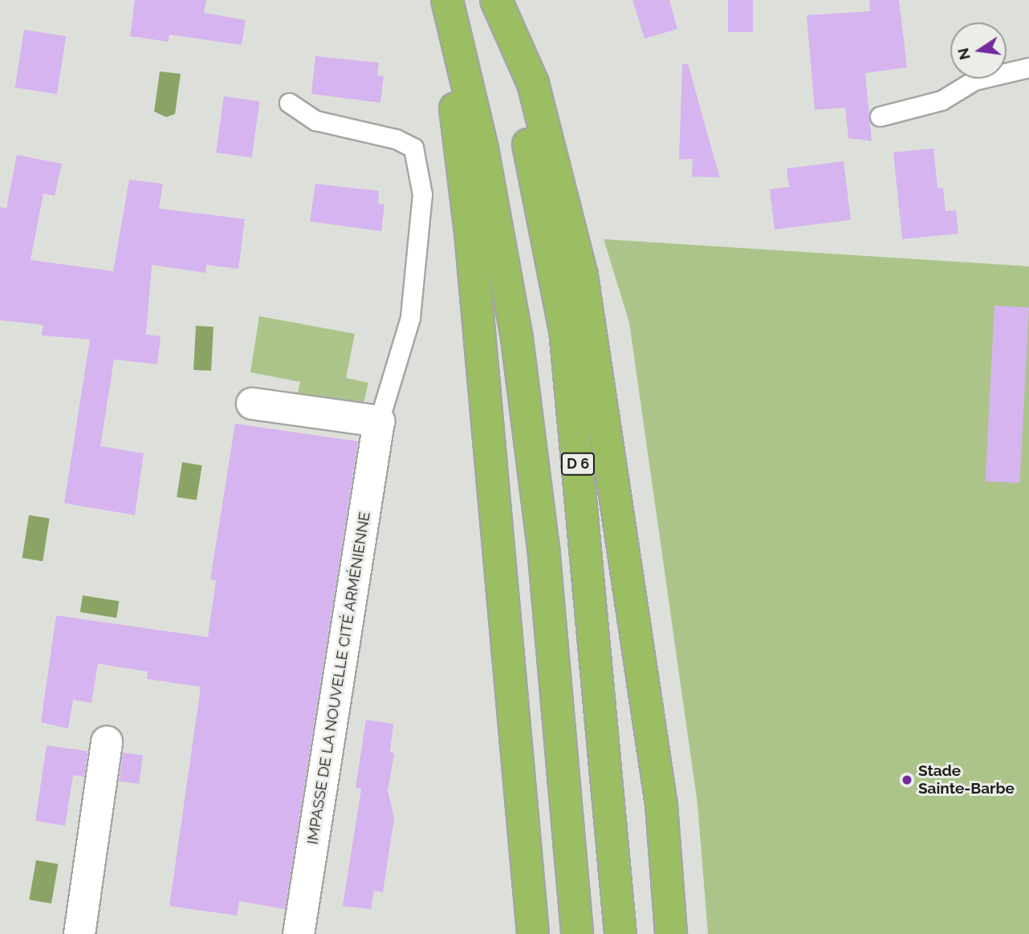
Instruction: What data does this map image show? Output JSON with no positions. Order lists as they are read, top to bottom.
{
  "streets": {
    "highway": ["D 6"],
    "street": ["IMPASSE DE LA NOUVELLE CITÉ ARMÉNIENNE"]
  },
  "places": ["Stade Sainte-Barbe"],
  "north": "left"
}
